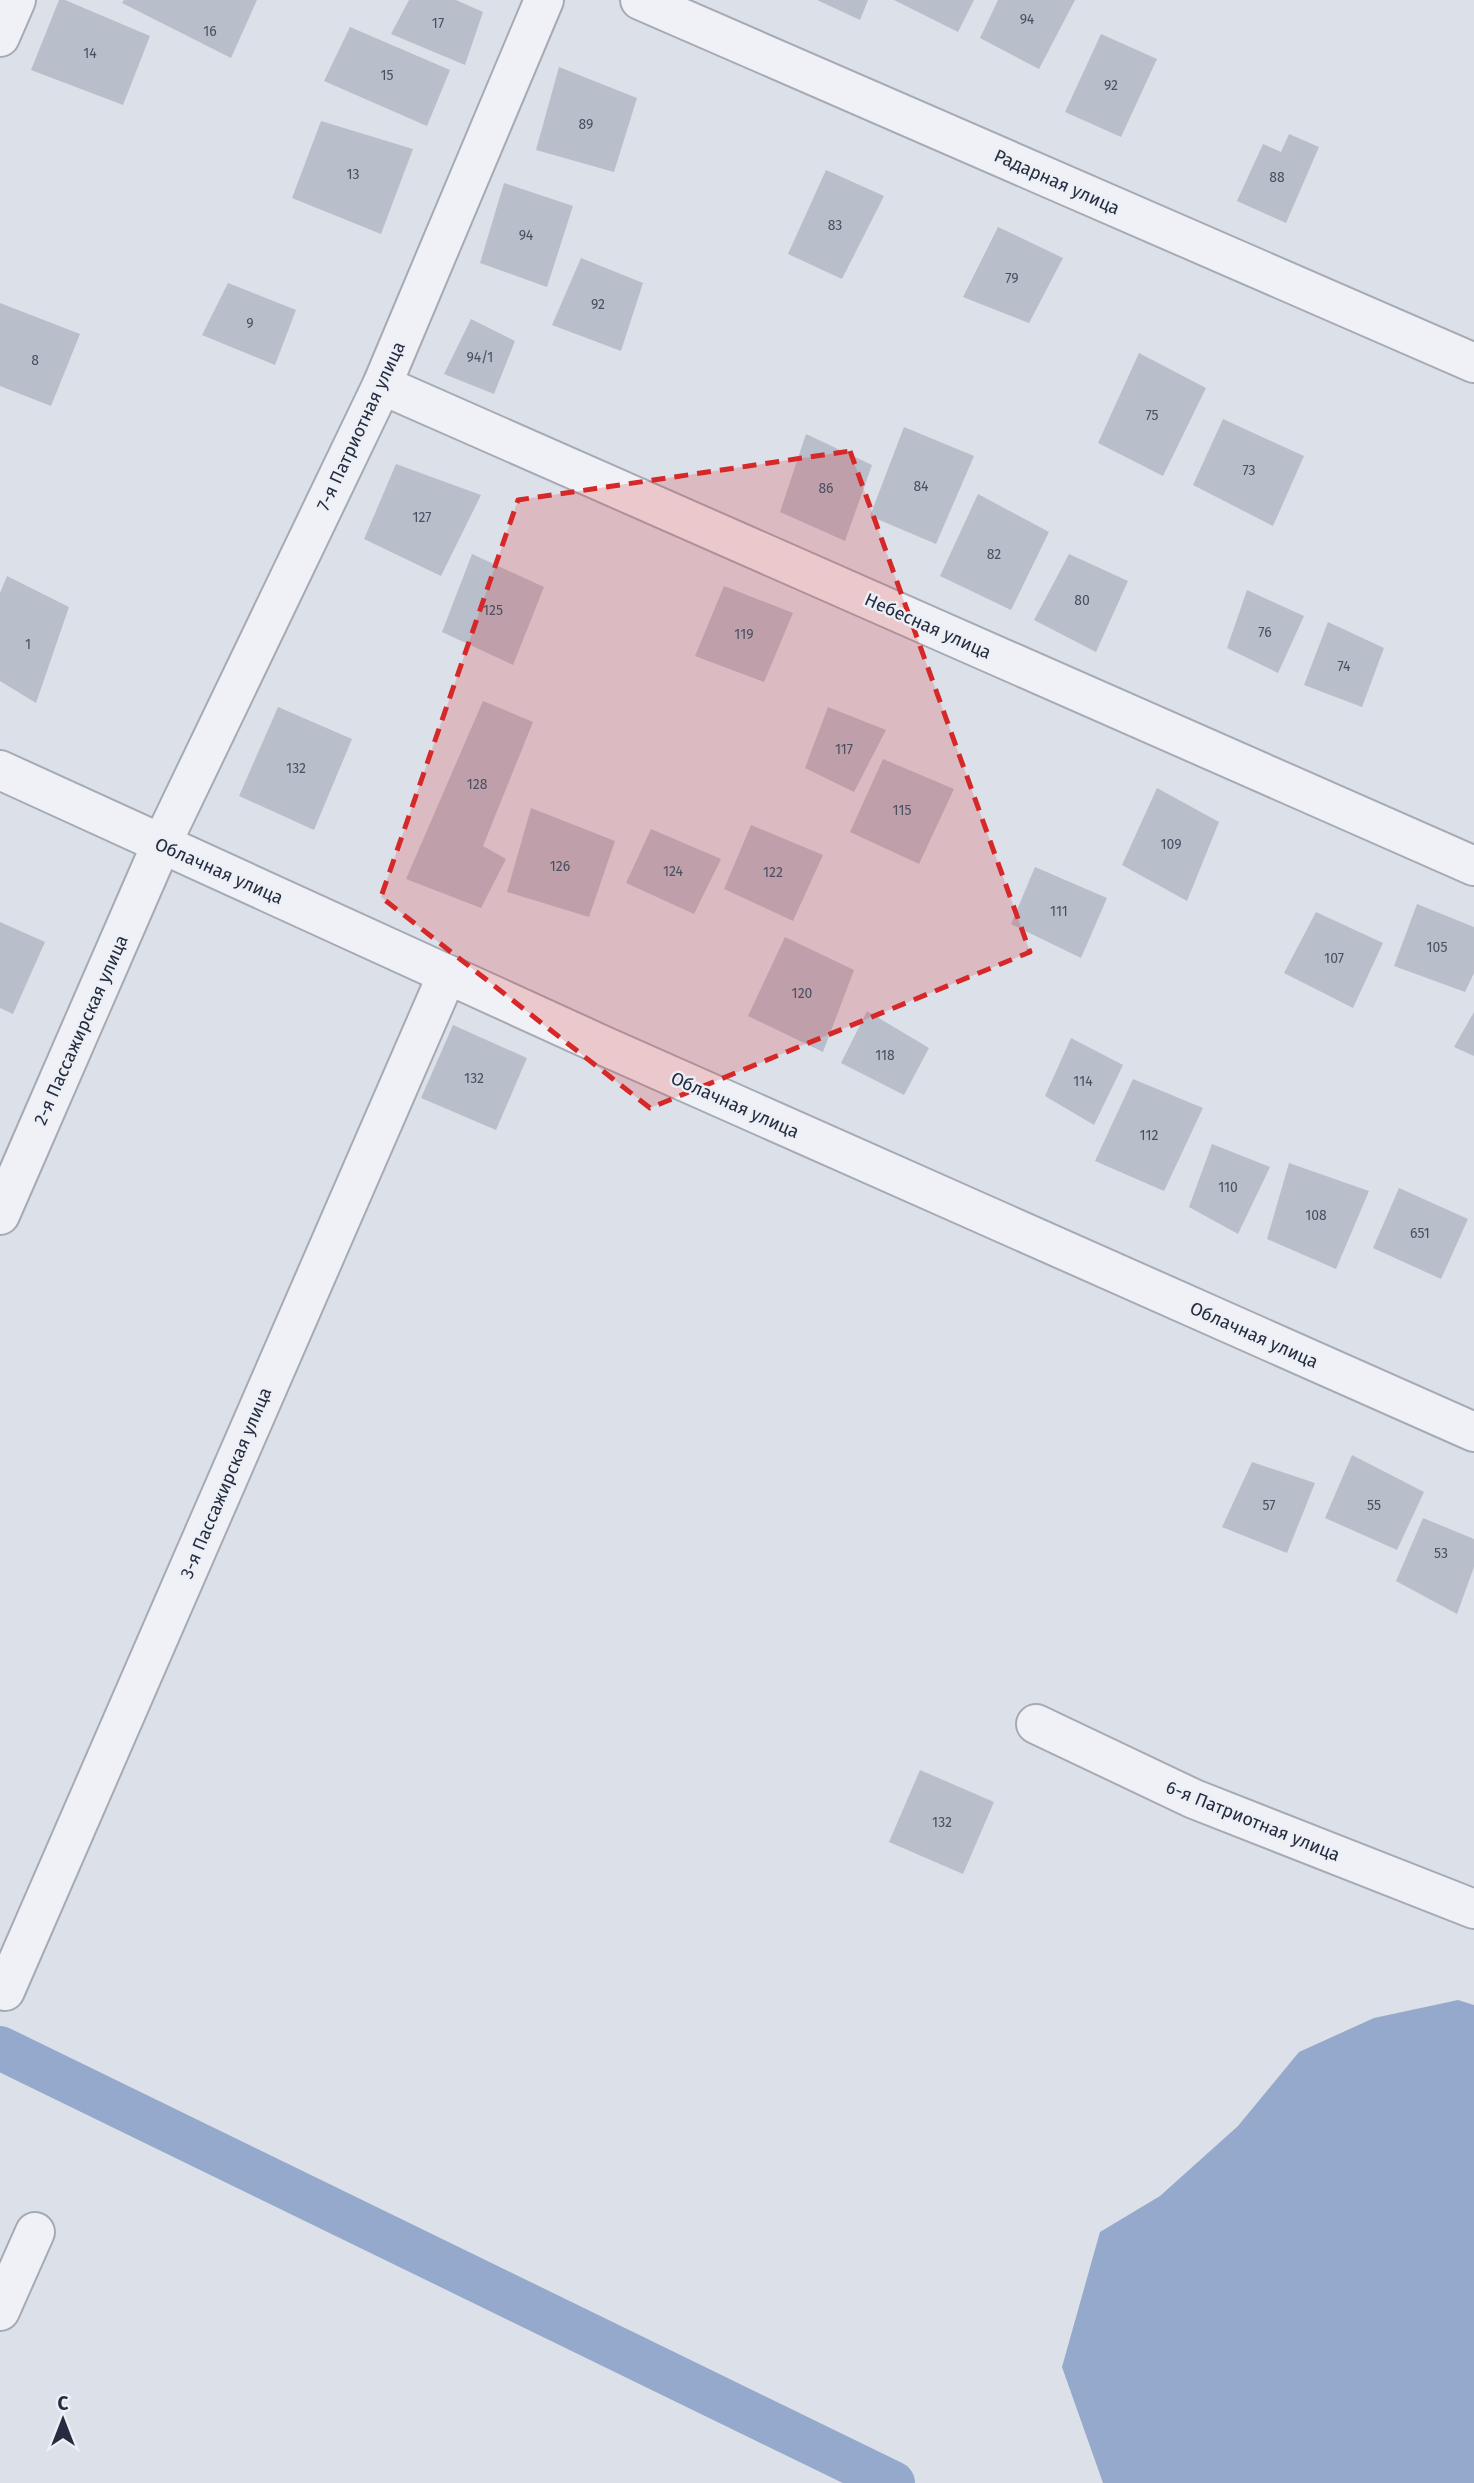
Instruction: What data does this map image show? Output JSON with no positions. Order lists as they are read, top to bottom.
{
  "streets": {
    "street": [
      "Радарная улица",
      "7-я Патриотная улица",
      "Небесная улица",
      "Облачная улица",
      "2-я Пассажирская улица",
      "3-я Пассажирская улица",
      "6-я Патриотная улица"
    ]
  },
  "crossings": [
    ["7-я Патриотная улица", "Небесная улица"],
    ["7-я Патриотная улица", "Облачная улица"],
    ["7-я Патриотная улица", "2-я Пассажирская улица"],
    ["Облачная улица", "2-я Пассажирская улица"],
    ["Облачная улица", "3-я Пассажирская улица"]
  ],
  "house_numbers": [
    "94",
    "17",
    "16",
    "14",
    "15",
    "92",
    "89",
    "13",
    "88",
    "83",
    "94",
    "79",
    "92",
    "9",
    "94/1",
    "8",
    "75",
    "73",
    "84",
    "86",
    "127",
    "82",
    "80",
    "125",
    "76",
    "119",
    "1",
    "74",
    "117",
    "132",
    "128",
    "115",
    "109",
    "126",
    "124",
    "122",
    "111",
    "105",
    "107",
    "120",
    "118",
    "132",
    "114",
    "112",
    "110",
    "108",
    "651",
    "57",
    "55",
    "53",
    "132"
  ],
  "north": "top"
}
